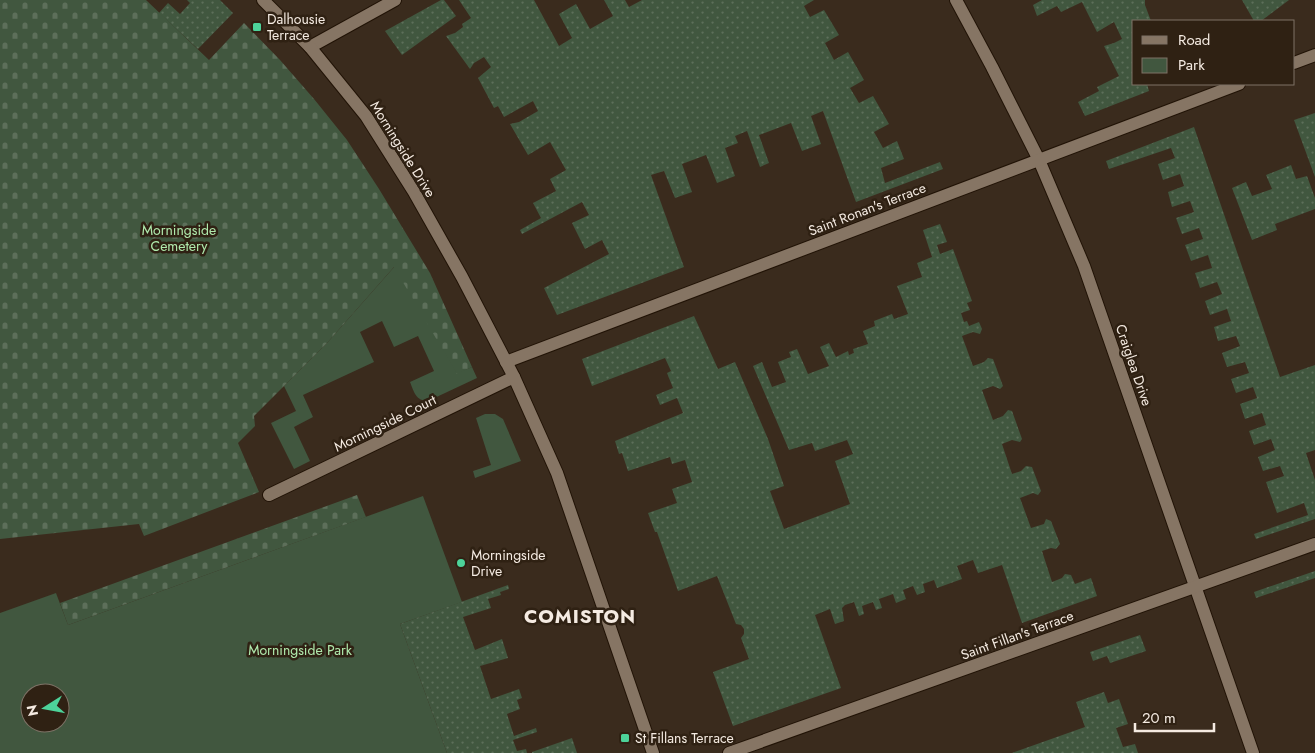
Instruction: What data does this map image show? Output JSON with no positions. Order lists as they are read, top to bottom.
{
  "streets": {
    "street": [
      "Morningside Drive",
      "Saint Ronan's Terrace",
      "Craiglea Drive",
      "Morningside Court",
      "Saint Fillan's Terrace"
    ]
  },
  "crossings": [
    ["Morningside Drive", "Saint Ronan's Terrace"],
    ["Morningside Drive", "Morningside Court"],
    ["Saint Ronan's Terrace", "Craiglea Drive"],
    ["Craiglea Drive", "Saint Fillan's Terrace"]
  ],
  "districts": ["COMISTON"],
  "parks": ["Morningside Cemetery", "Morningside Park"],
  "places": {
    "transit": ["Dalhousie Terrace", "St Fillans Terrace"],
    "other": ["Morningside Drive"]
  },
  "legend": ["Road", "Park"],
  "scale_bar": "20 m",
  "north": "left"
}
